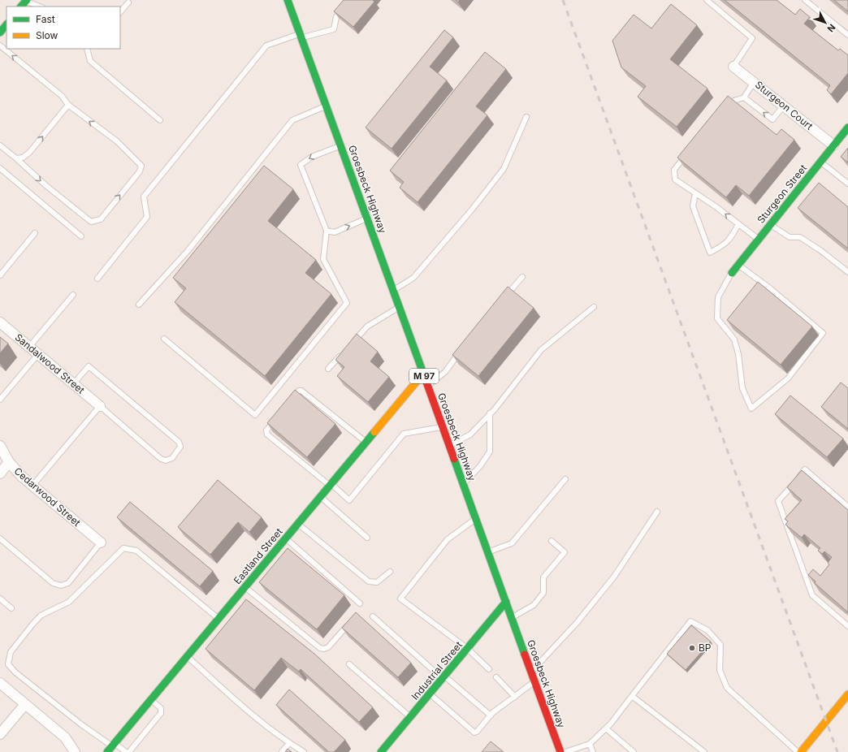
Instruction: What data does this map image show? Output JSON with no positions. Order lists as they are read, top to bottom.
{
  "streets": {
    "street": [
      "Sturgeon Court",
      "Groesbeck Highway",
      "Sturgeon Street",
      "Sandalwood Street",
      "M 97",
      "Cedarwood Street",
      "Eastland Street",
      "Industrial Street"
    ]
  },
  "crossings": [
    ["Sturgeon Court", "Sturgeon Street"],
    ["Groesbeck Highway", "Eastland Street"],
    ["Groesbeck Highway", "Industrial Street"]
  ],
  "places": ["BP"],
  "legend": ["Fast", "Slow"],
  "north": "bottom right"
}
